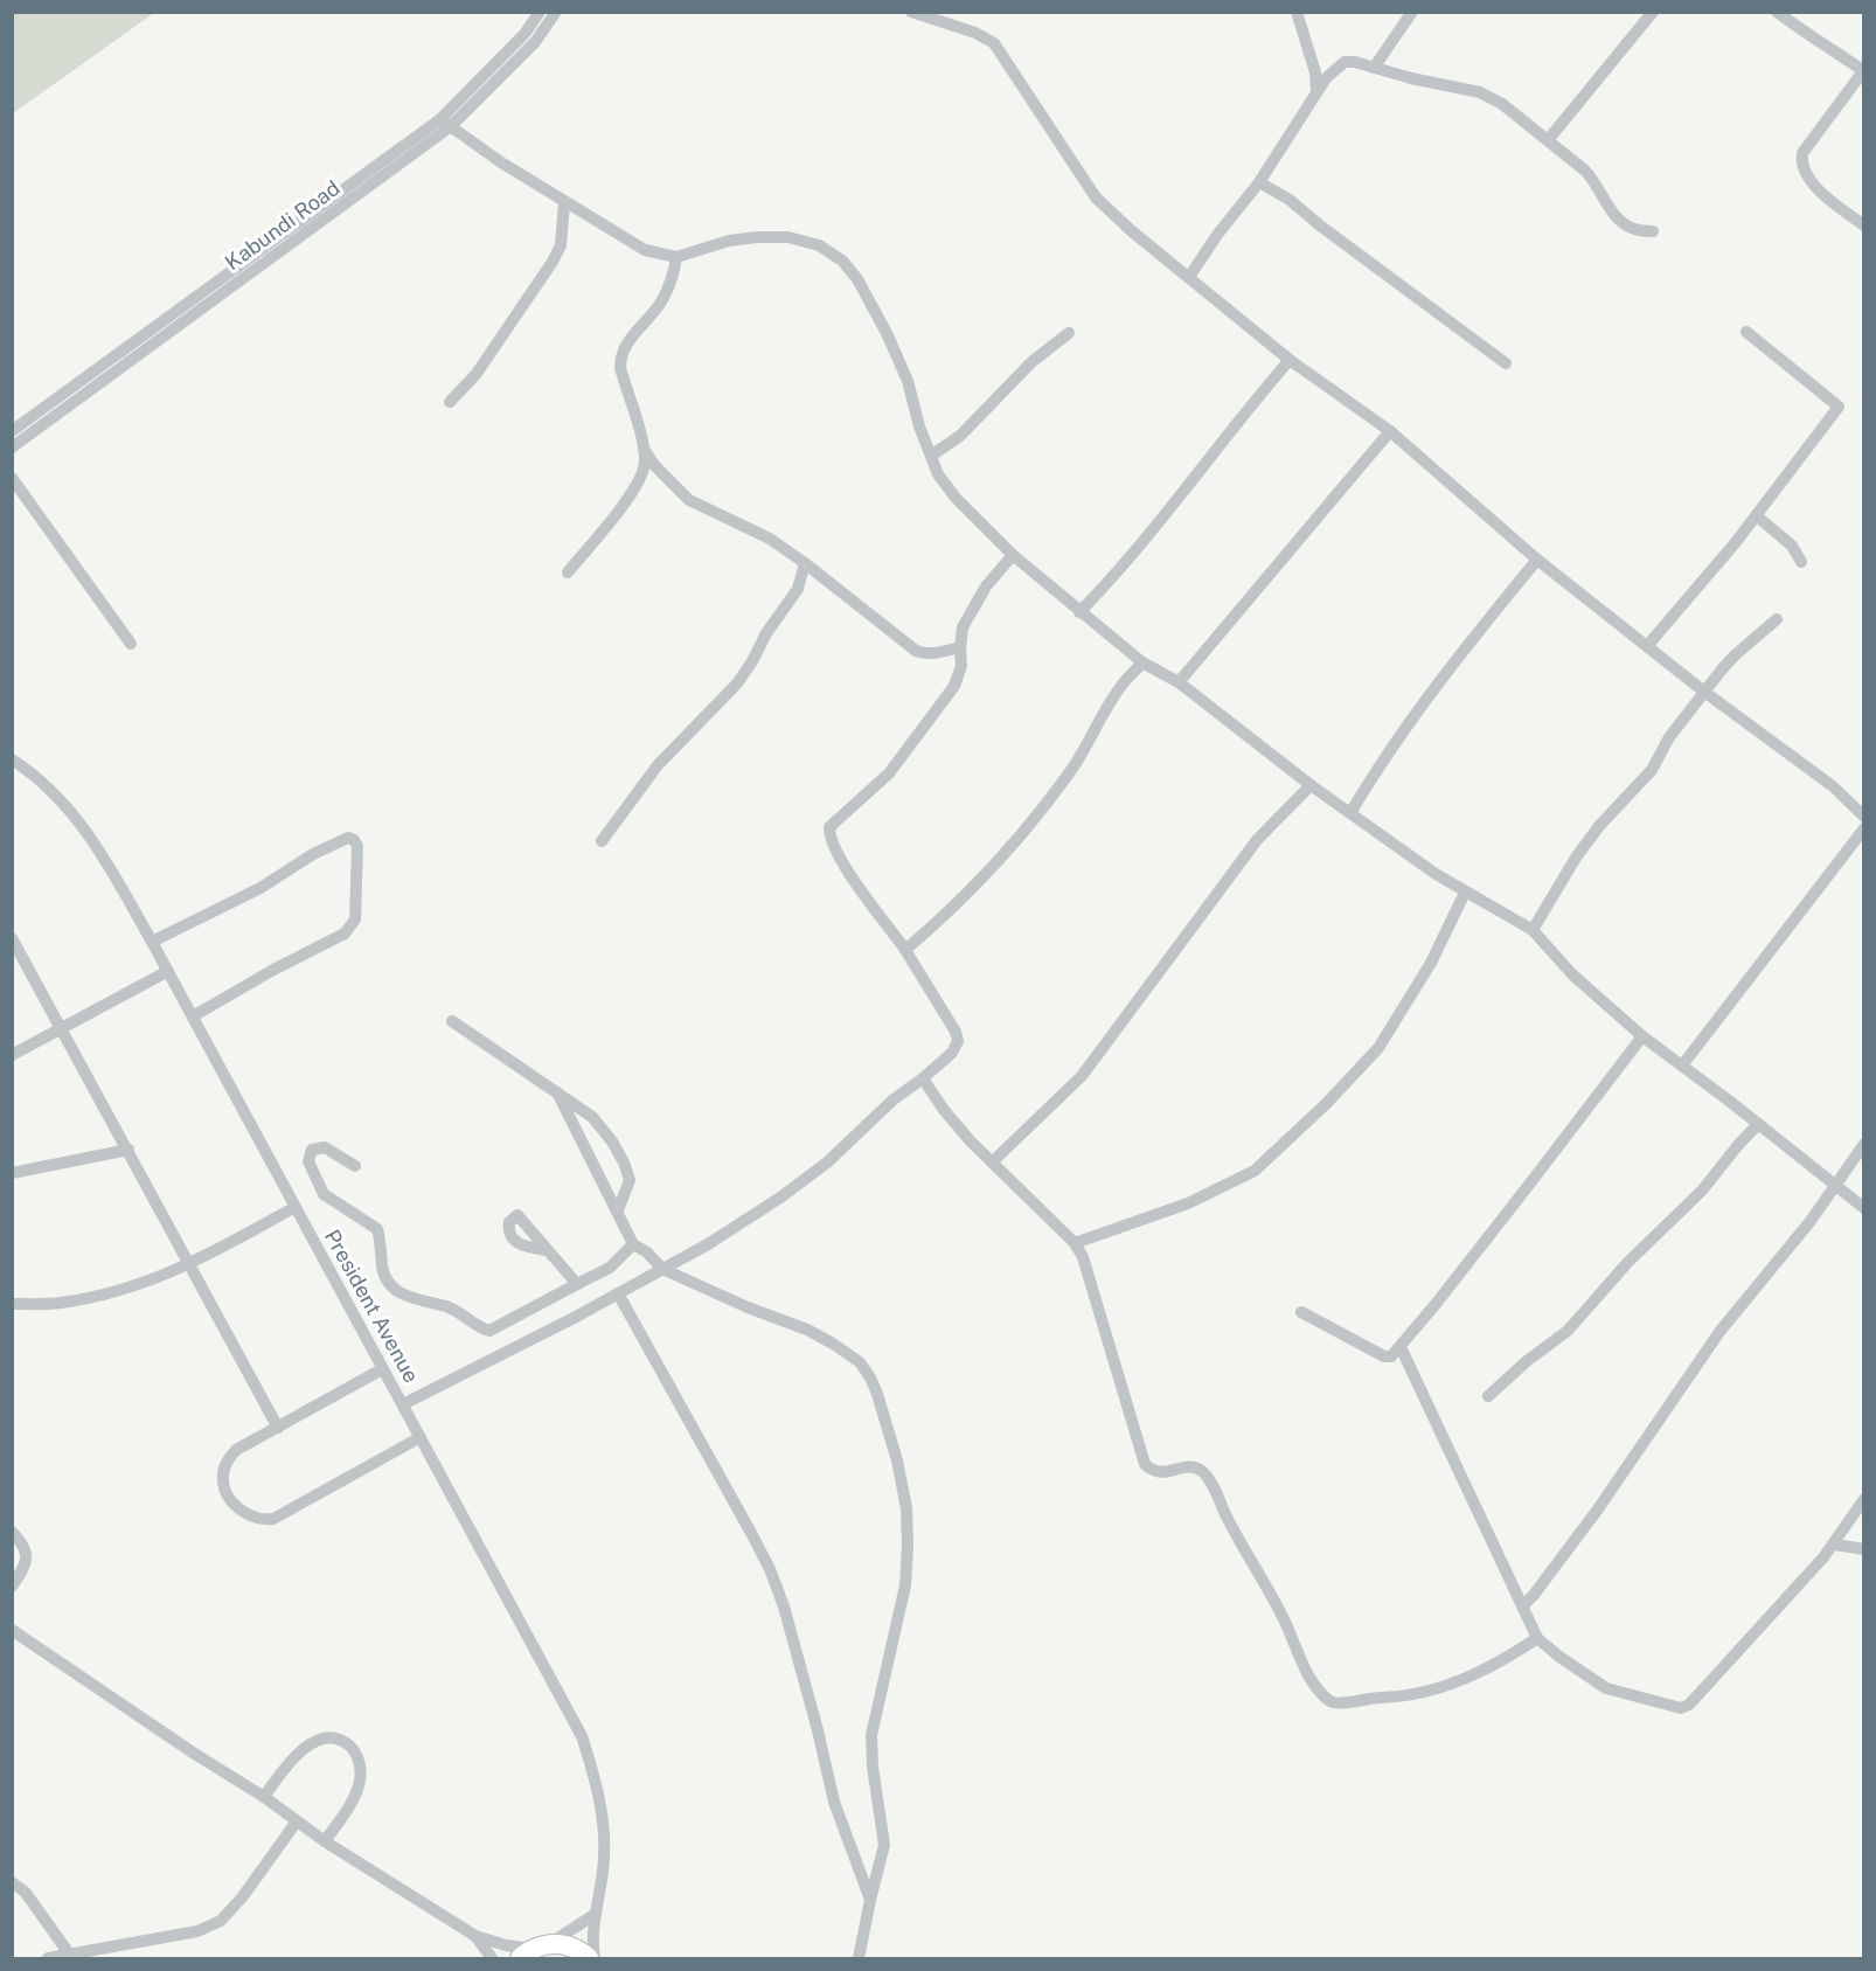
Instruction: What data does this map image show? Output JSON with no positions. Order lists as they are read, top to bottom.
{
  "streets": {
    "street": ["Kabundi Road", "President Avenue"]
  }
}
